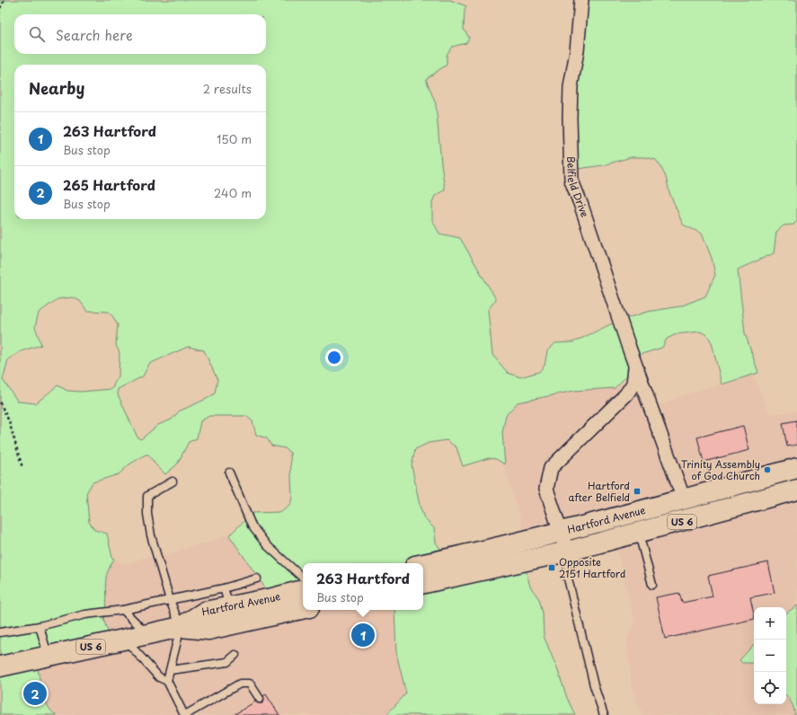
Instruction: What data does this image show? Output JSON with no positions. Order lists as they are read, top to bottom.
{
  "streets": {
    "highway": ["Hartford Avenue", "US 6"],
    "street": ["Belfield Drive"]
  },
  "crossings": [
    ["Belfield Drive", "Hartford Avenue"]
  ],
  "places": {
    "other": ["Trinity Assembly of God Church"],
    "transit": ["Hartford after Belfield", "Opposite 2151 Hartford"]
  },
  "page": {
    "search": "Search here",
    "heading": ["Nearby", "2 results"],
    "list": [
      {
        "mark": "1",
        "name": "263 Hartford",
        "note": "Bus stop",
        "value": "150 m"
      },
      {
        "mark": "2",
        "name": "265 Hartford",
        "note": "Bus stop",
        "value": "240 m"
      }
    ],
    "popup": ["263 Hartford", "Bus stop"],
    "map_buttons": ["+", "−"],
    "pins": ["1", "2"]
  }
}
